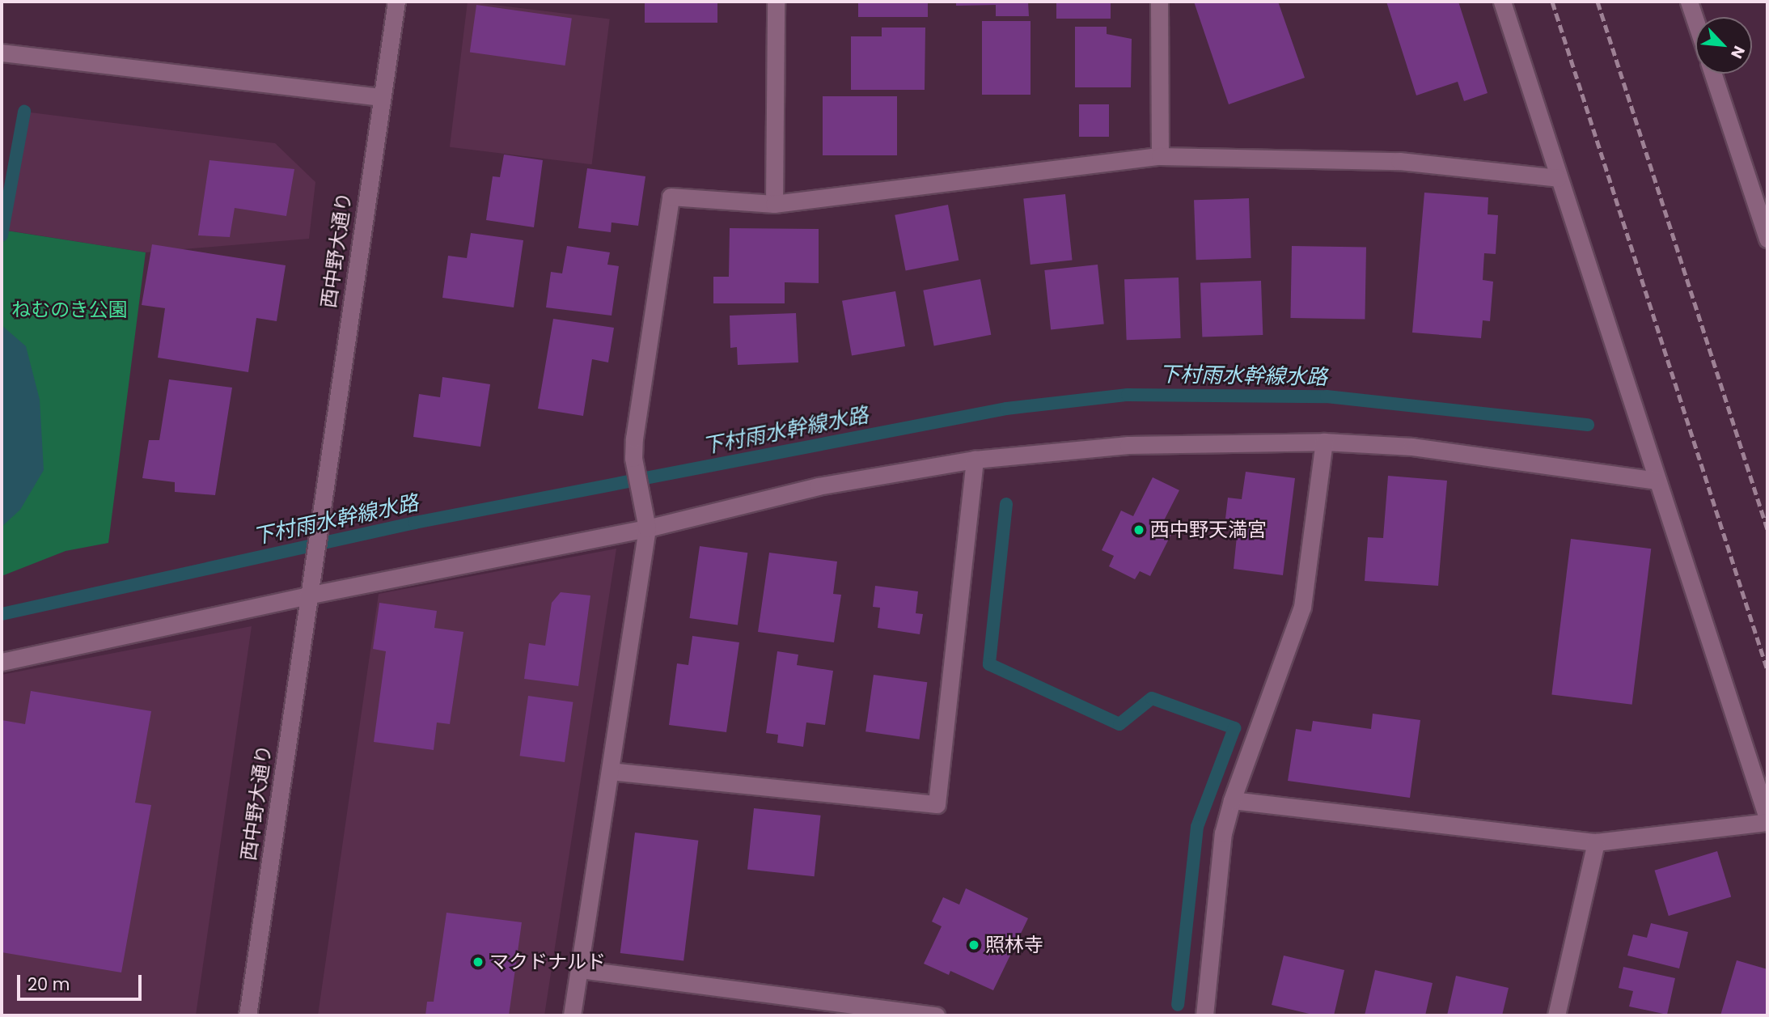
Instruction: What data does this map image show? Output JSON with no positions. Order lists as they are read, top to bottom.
{
  "streets": {
    "street": ["西中野大通り"]
  },
  "water": ["下村雨水幹線水路"],
  "parks": ["ねむのき公園"],
  "places": ["西中野天満宮", "照林寺", "マクドナルド"],
  "scale_bar": "20 m",
  "north": "bottom right"
}
